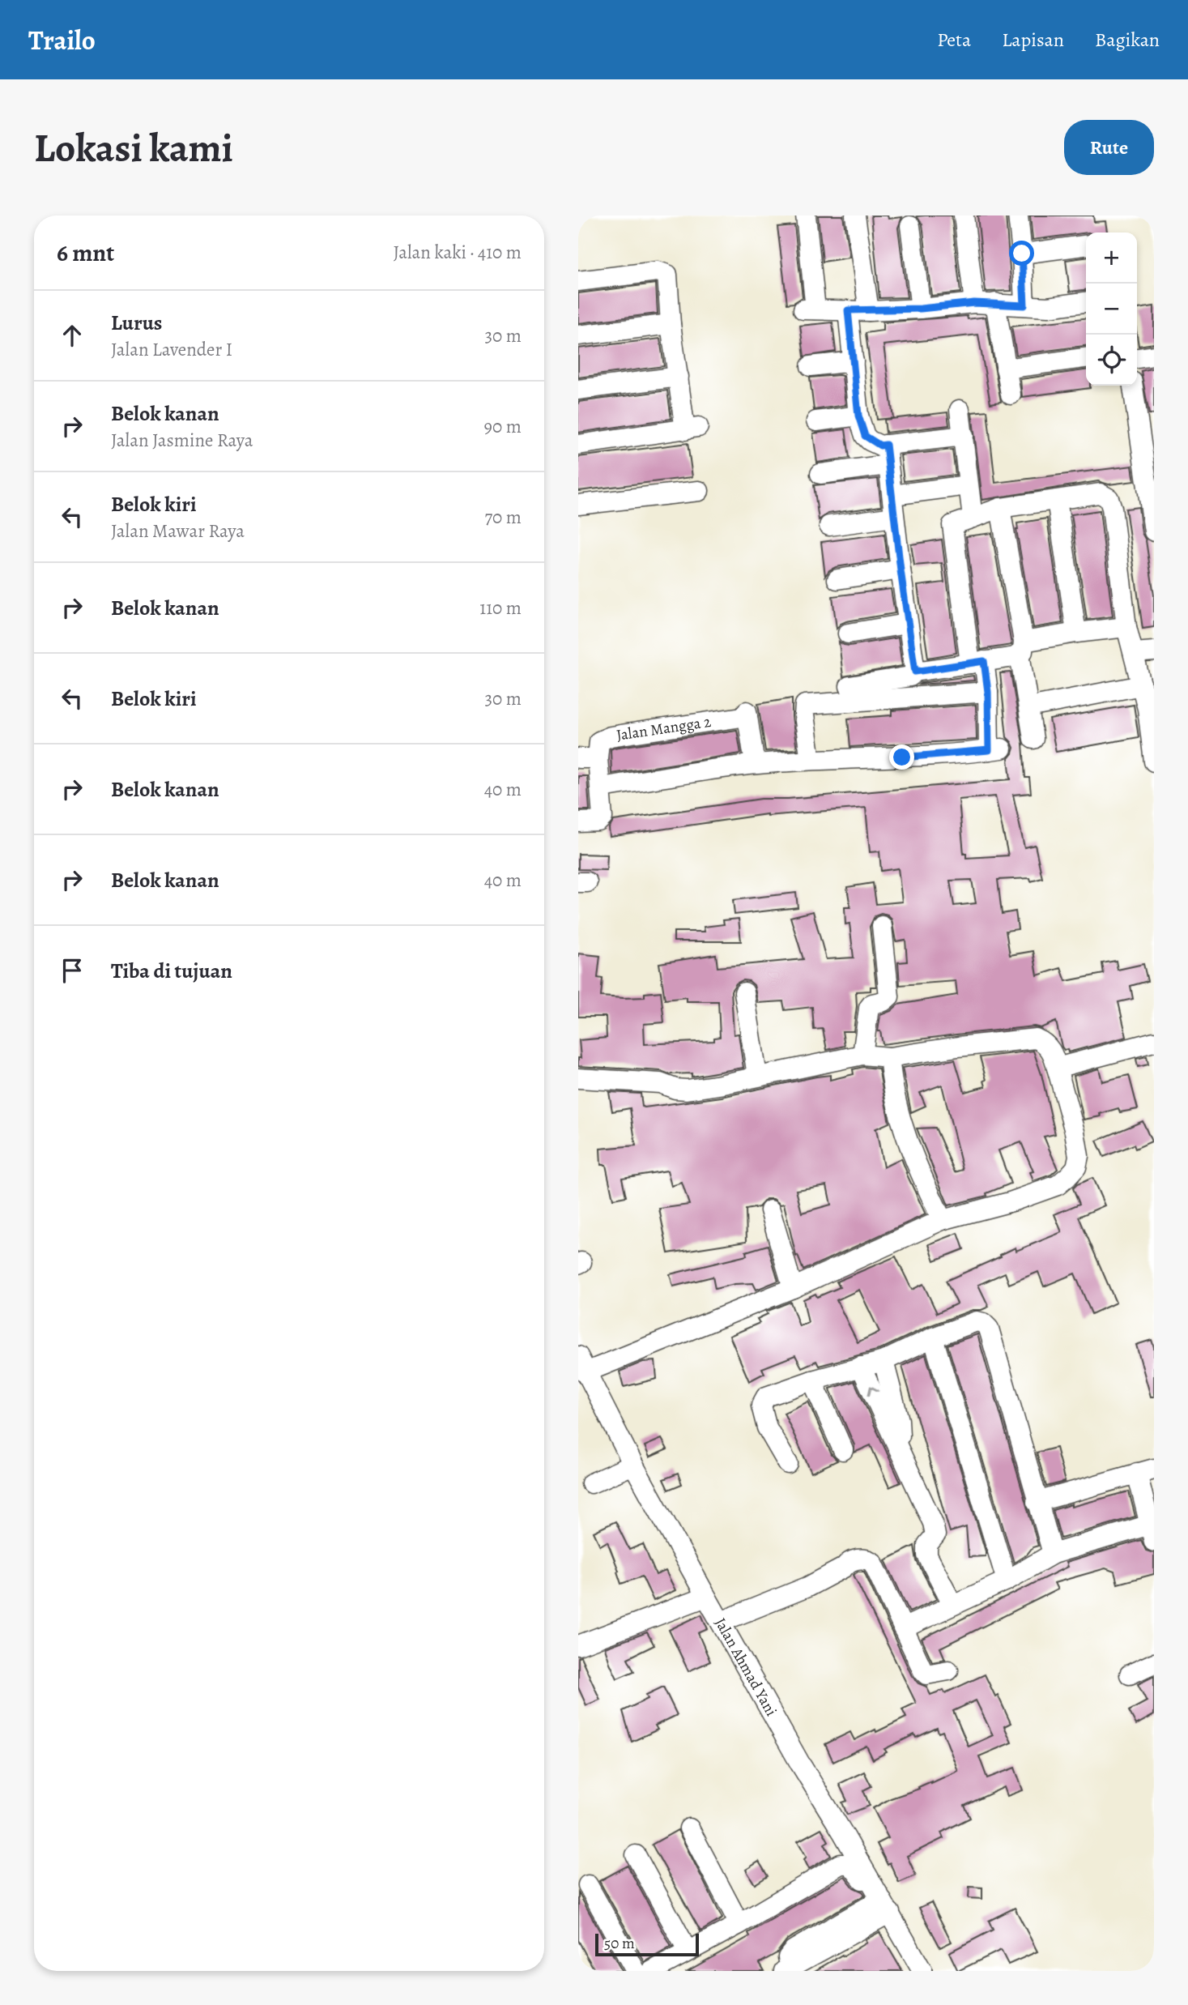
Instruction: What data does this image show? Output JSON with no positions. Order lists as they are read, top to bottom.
{
  "streets": {
    "street": ["Jalan Mangga 2", "Jalan Ahmad Yani"]
  },
  "scale_bar": "50 m",
  "page": {
    "header": "Trailo",
    "nav": ["Peta", "Lapisan", "Bagikan"],
    "buttons": "Rute",
    "title": "Lokasi kami",
    "heading": ["6 mnt", "Jalan kaki · 410 m"],
    "map_buttons": ["+", "−"],
    "list": [
      ["Lurus", "Jalan Lavender I", "30 m"],
      ["Belok kanan", "Jalan Jasmine Raya", "90 m"],
      ["Belok kiri", "Jalan Mawar Raya", "70 m"],
      ["Belok kanan", "110 m"],
      ["Belok kiri", "30 m"],
      ["Belok kanan", "40 m"],
      ["Belok kanan", "40 m"],
      "Tiba di tujuan"
    ],
    "scale": "50 m"
  }
}
